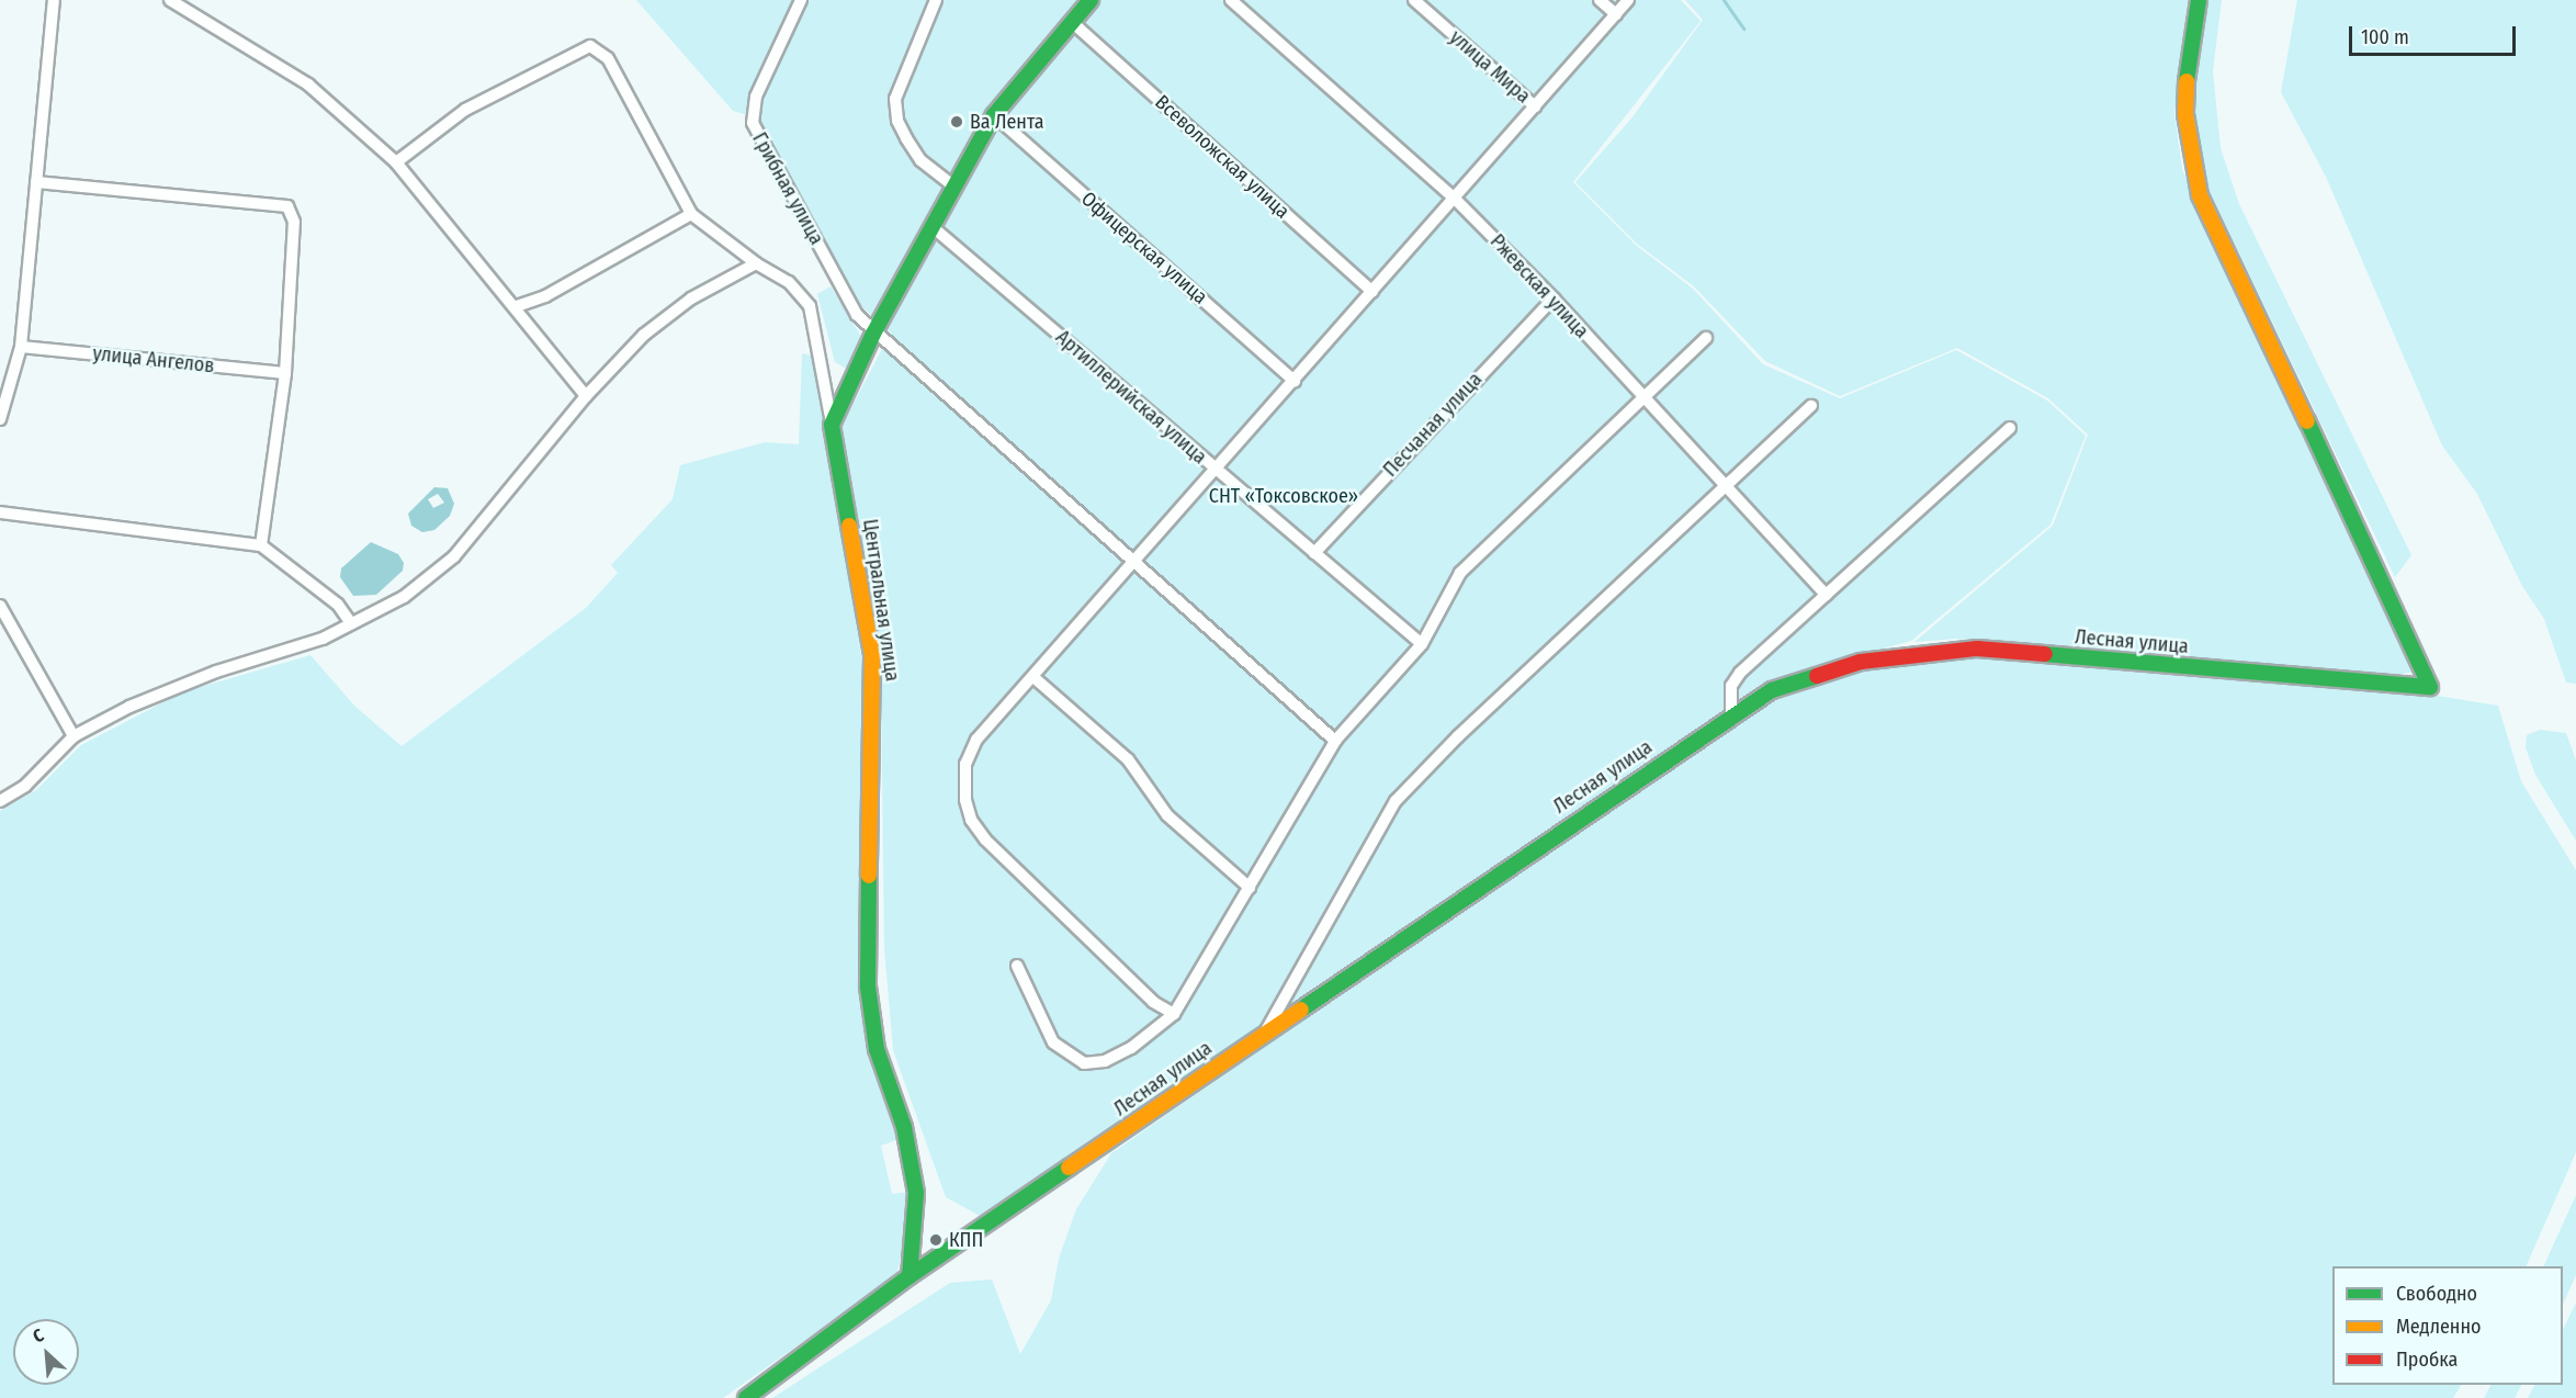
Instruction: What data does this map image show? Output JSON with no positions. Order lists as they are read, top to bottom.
{
  "streets": {
    "street": [
      "улица Мира",
      "Всеволожская улица",
      "Грибная улица",
      "Офицерская улица",
      "Ржевская улица",
      "улица Ангелов",
      "Артиллерийская улица",
      "Песчаная улица",
      "Центральная улица",
      "Лесная улица"
    ]
  },
  "crossings": [
    ["Ржевская улица", "Песчаная улица"],
    ["Артиллерийская улица", "Песчаная улица"],
    ["Центральная улица", "Лесная улица"]
  ],
  "parks": ["СНТ «Токсовское»"],
  "places": ["Ва Лента", "КПП"],
  "legend": ["Свободно", "Медленно", "Пробка"],
  "scale_bar": "100 m",
  "north": "top left"
}
